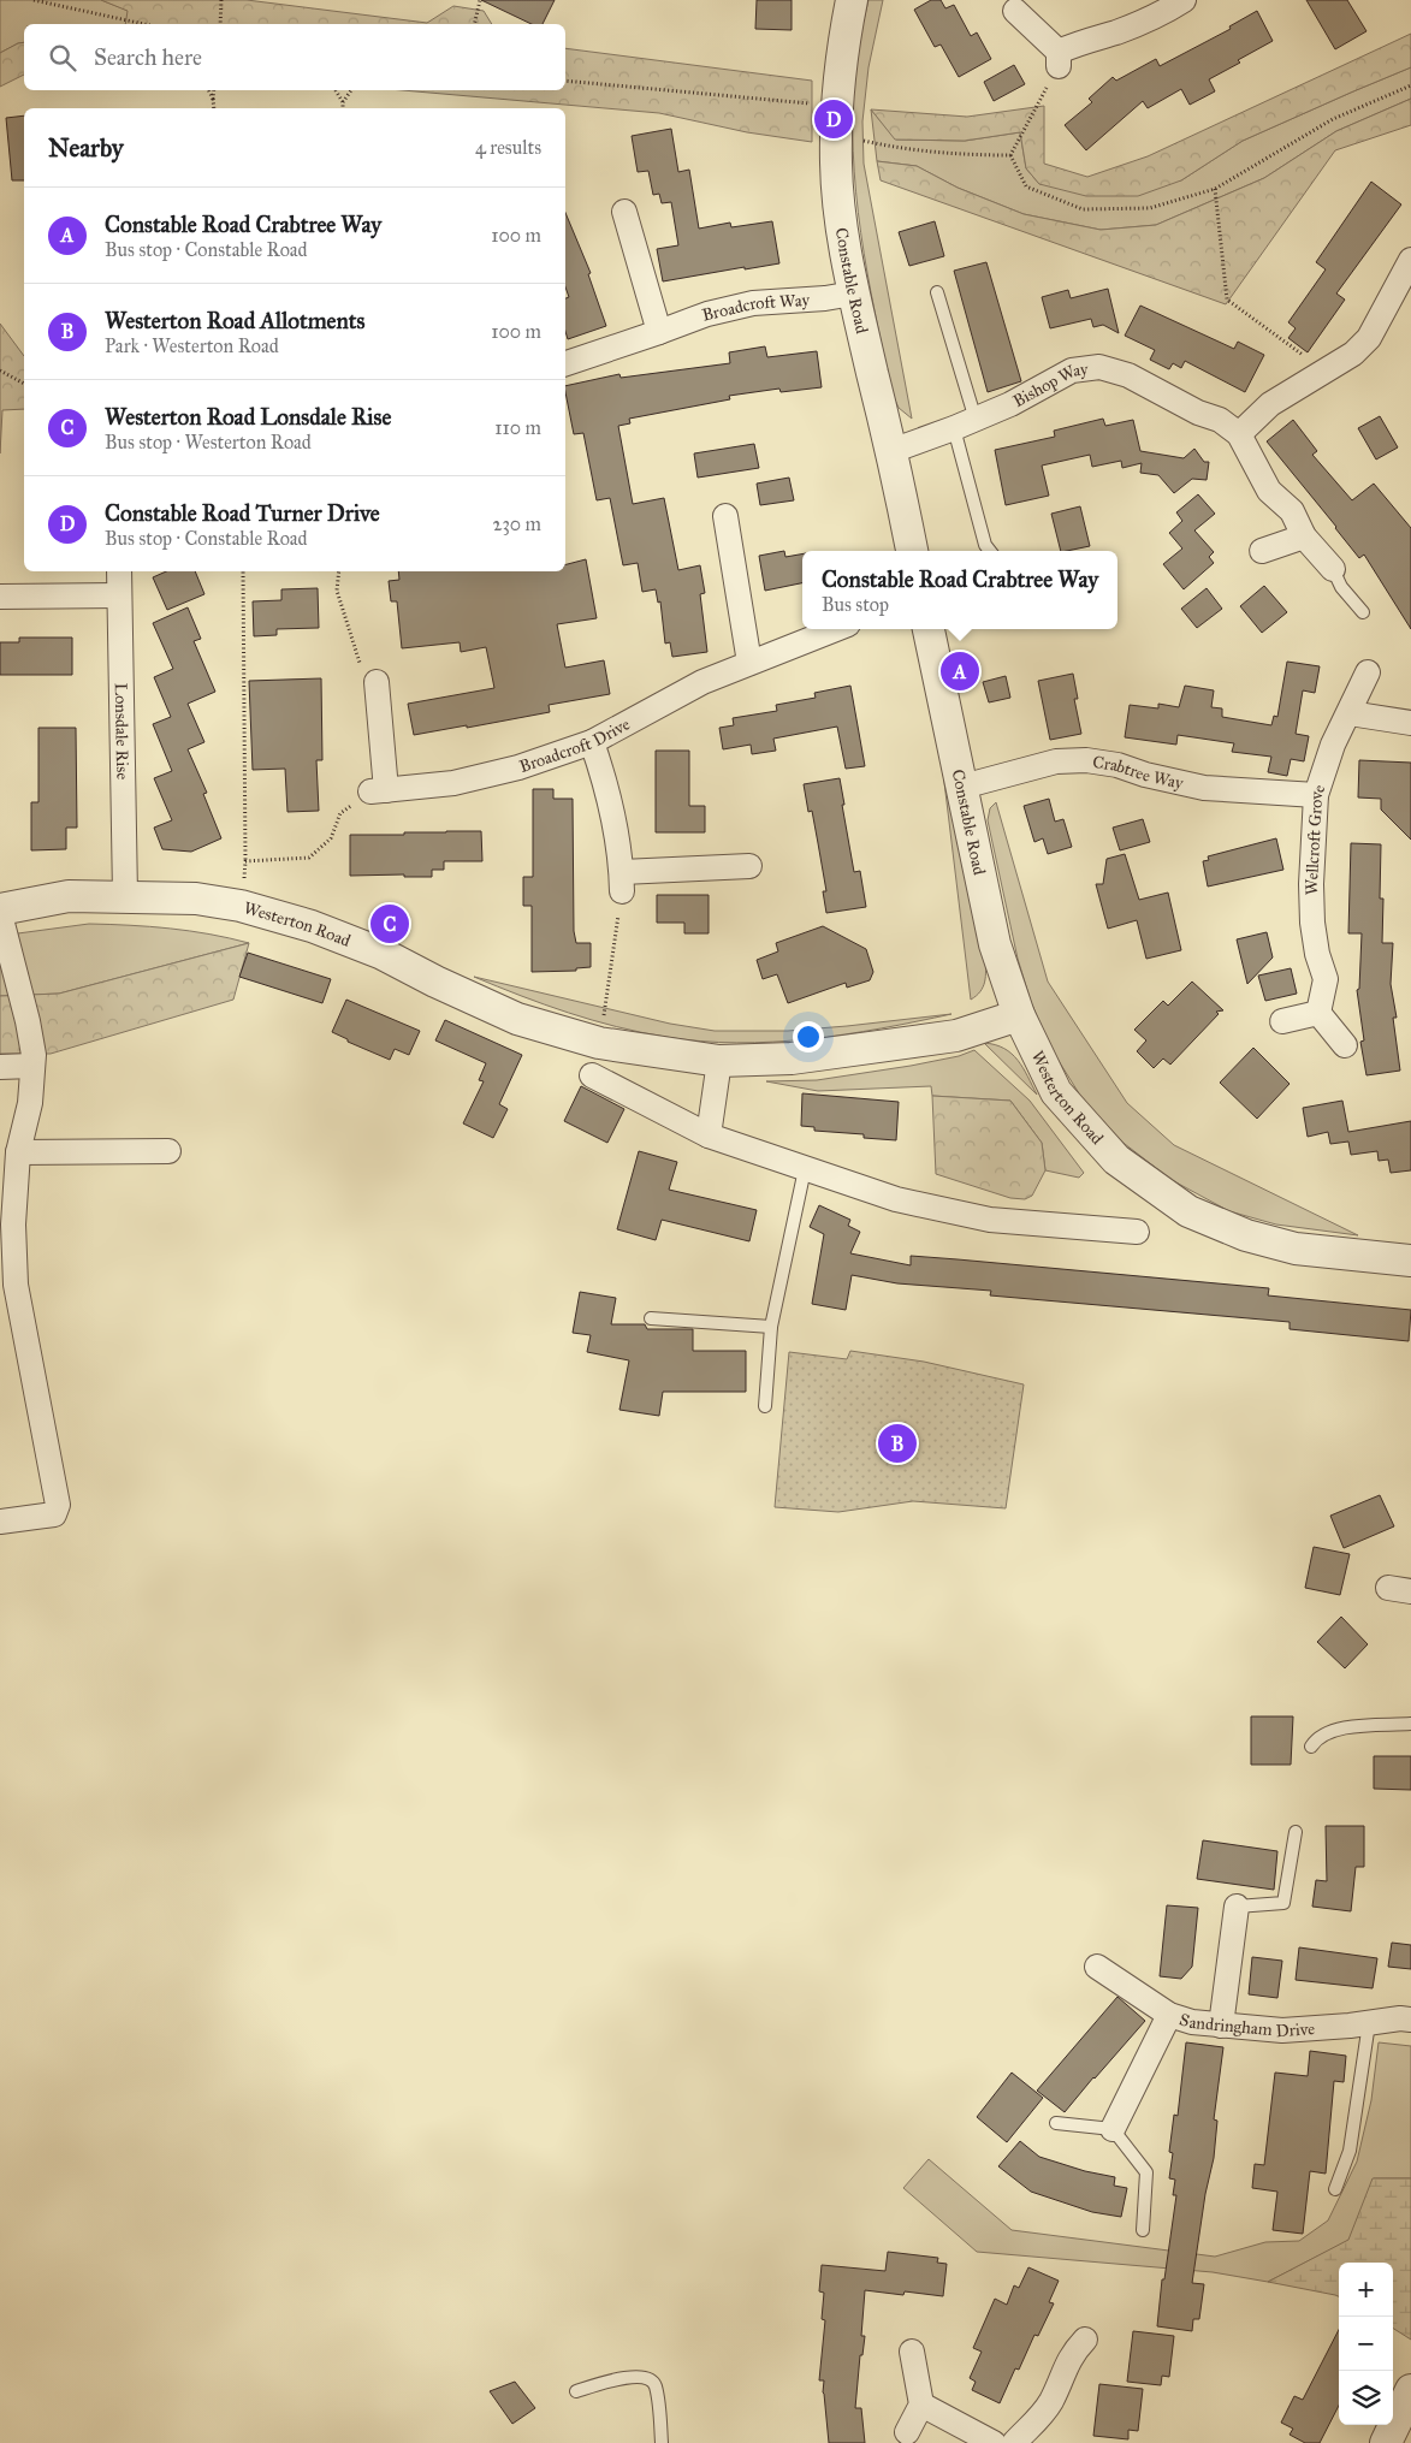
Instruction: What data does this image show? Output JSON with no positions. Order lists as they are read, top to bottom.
{
  "streets": {
    "street": [
      "Constable Road",
      "Broadcroft Way",
      "Bishop Way",
      "Lonsdale Rise",
      "Broadcroft Drive",
      "Crabtree Way",
      "Wellcroft Grove",
      "Westerton Road",
      "Sandringham Drive"
    ]
  },
  "crossings": [
    ["Constable Road", "Broadcroft Way"],
    ["Constable Road", "Bishop Way"],
    ["Constable Road", "Crabtree Way"],
    ["Constable Road", "Westerton Road"],
    ["Lonsdale Rise", "Westerton Road"],
    ["Crabtree Way", "Wellcroft Grove"]
  ],
  "page": {
    "search": "Search here",
    "pins": [
      "D",
      "A",
      "C",
      "B"
    ],
    "heading": ["Nearby", "4 results"],
    "list": [
      {
        "mark": "A",
        "name": "Constable Road Crabtree Way",
        "note": "Bus stop · Constable Road",
        "value": "100 m"
      },
      {
        "mark": "B",
        "name": "Westerton Road Allotments",
        "note": "Park · Westerton Road",
        "value": "100 m"
      },
      {
        "mark": "C",
        "name": "Westerton Road Lonsdale Rise",
        "note": "Bus stop · Westerton Road",
        "value": "110 m"
      },
      {
        "mark": "D",
        "name": "Constable Road Turner Drive",
        "note": "Bus stop · Constable Road",
        "value": "230 m"
      }
    ],
    "popup": ["Constable Road Crabtree Way", "Bus stop"],
    "map_buttons": ["+", "−"]
  }
}
